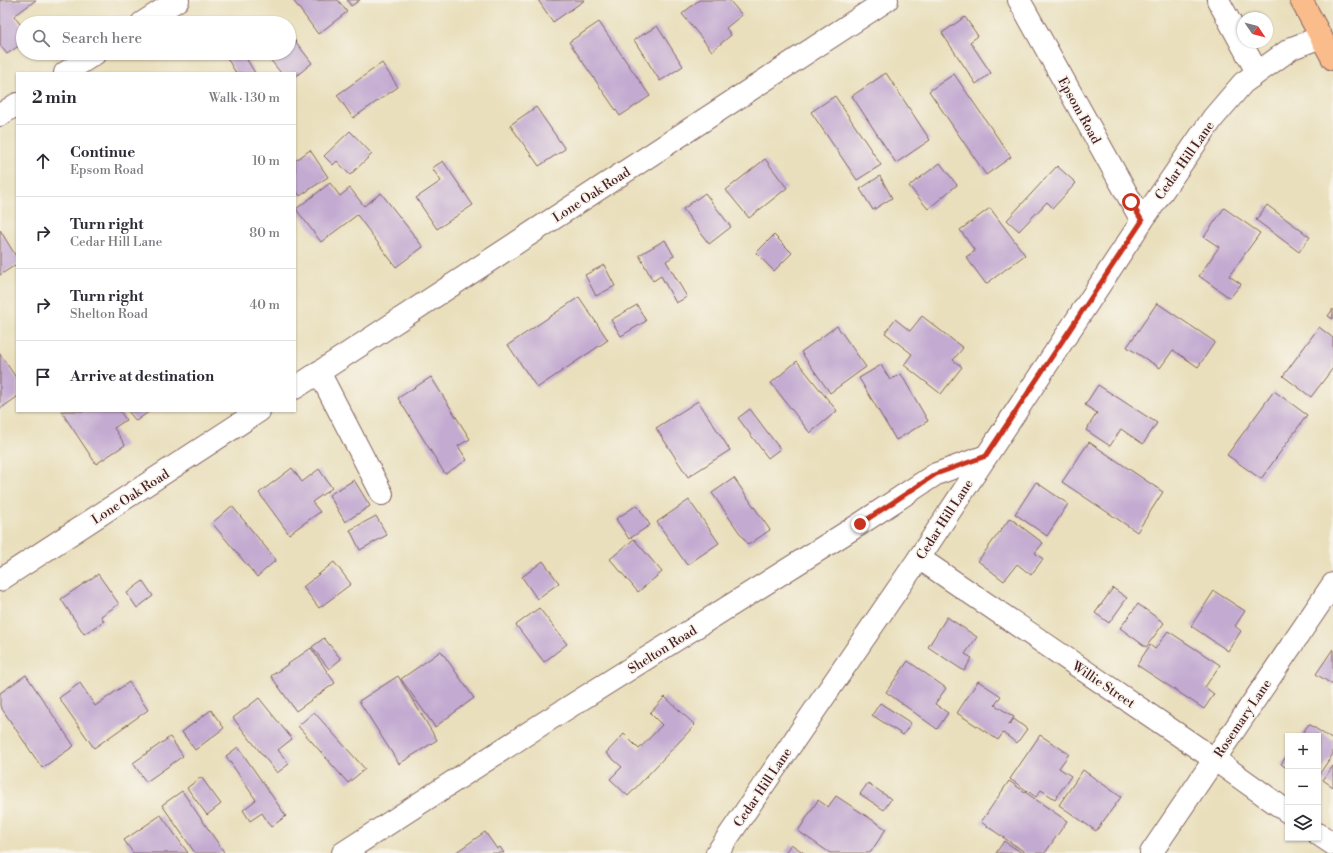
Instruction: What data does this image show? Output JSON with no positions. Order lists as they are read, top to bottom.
{
  "streets": {
    "street": [
      "Epsom Road",
      "Cedar Hill Lane",
      "Lone Oak Road",
      "Shelton Road",
      "Willie Street",
      "Rosemary Lane"
    ]
  },
  "crossings": [
    ["Epsom Road", "Cedar Hill Lane"],
    ["Cedar Hill Lane", "Shelton Road"],
    ["Cedar Hill Lane", "Willie Street"],
    ["Willie Street", "Rosemary Lane"]
  ],
  "north": "bottom right",
  "page": {
    "search": "Search here",
    "heading": ["2 min", "Walk · 130 m"],
    "list": [
      ["Continue", "Epsom Road", "10 m"],
      ["Turn right", "Cedar Hill Lane", "80 m"],
      ["Turn right", "Shelton Road", "40 m"],
      "Arrive at destination"
    ],
    "map_buttons": ["+", "−"]
  }
}
